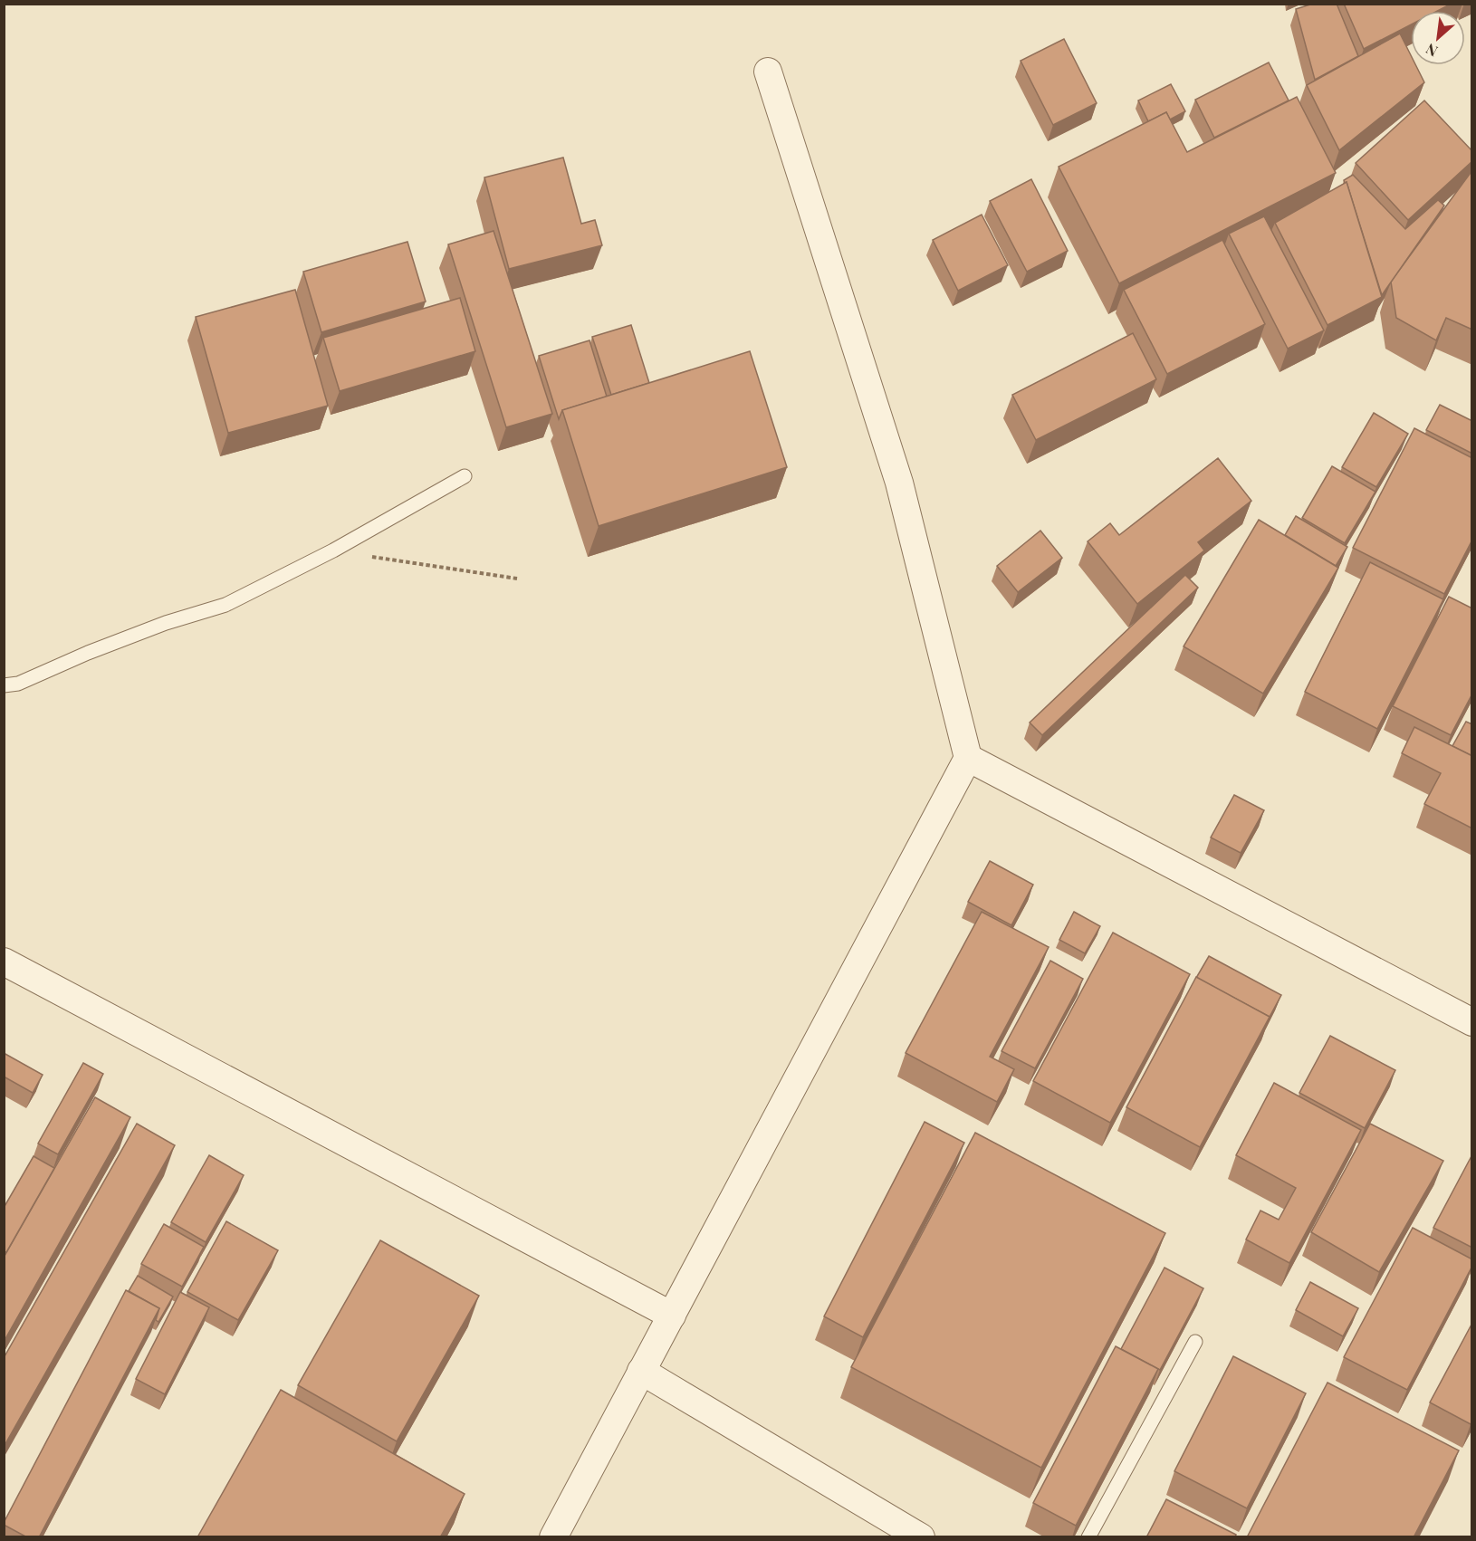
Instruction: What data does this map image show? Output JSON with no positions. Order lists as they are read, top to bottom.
{
  "north": "bottom left"
}
